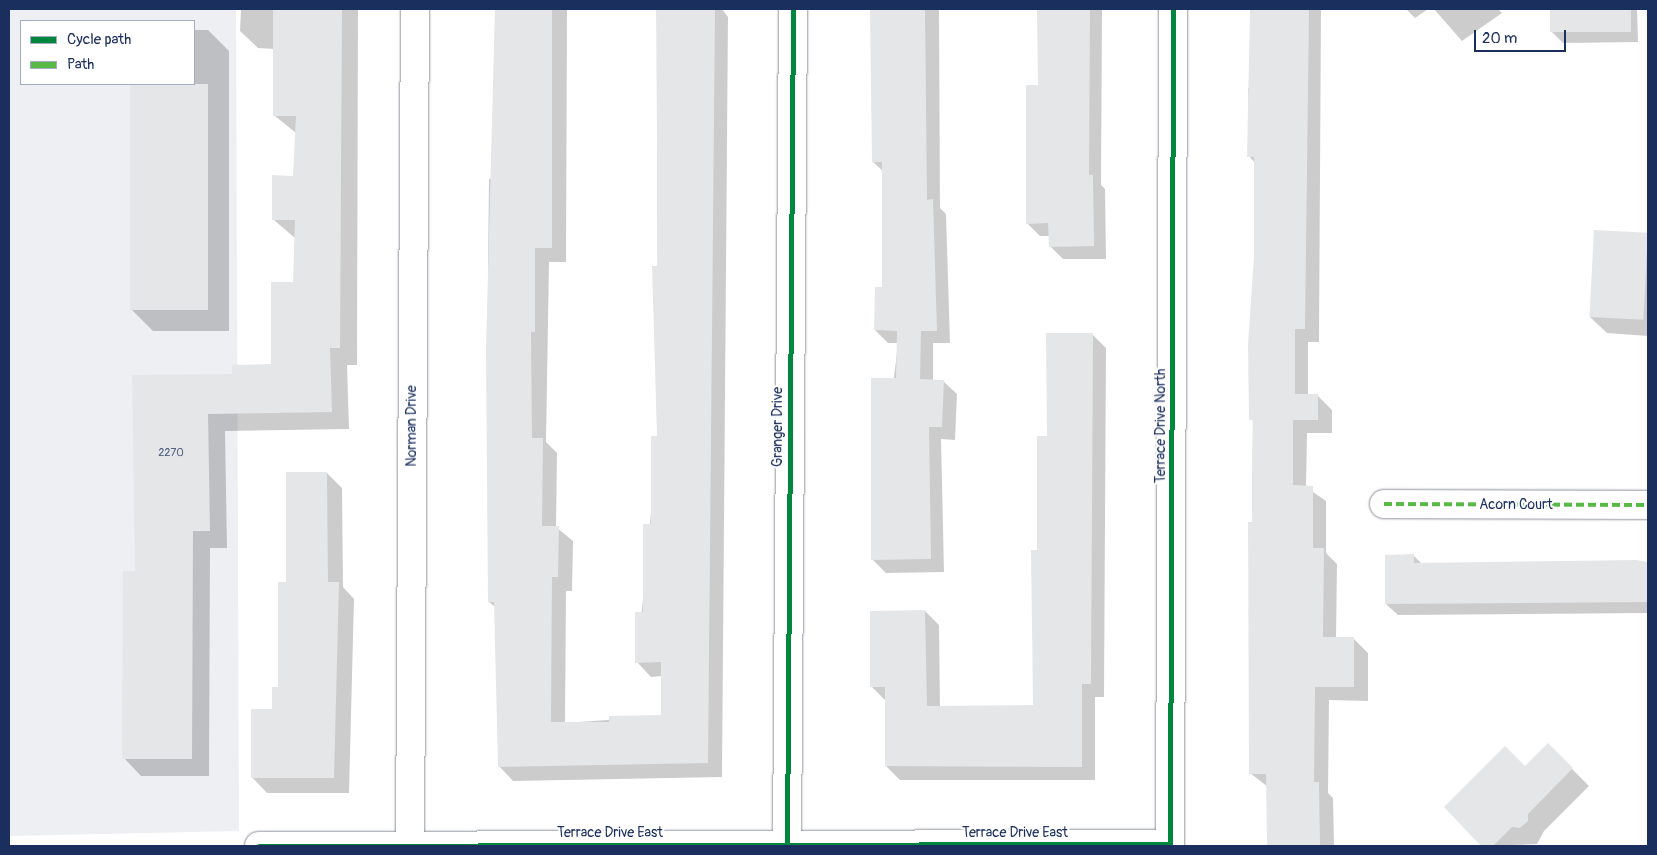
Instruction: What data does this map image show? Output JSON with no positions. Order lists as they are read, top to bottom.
{
  "streets": {
    "street": [
      "Norman Drive",
      "Terrace Drive North",
      "Granger Drive",
      "Acorn Court",
      "Terrace Drive East"
    ]
  },
  "crossings": [
    ["Norman Drive", "Terrace Drive East"],
    ["Terrace Drive North", "Terrace Drive East"],
    ["Granger Drive", "Terrace Drive East"]
  ],
  "house_numbers": ["2270"],
  "legend": ["Cycle path", "Path"],
  "scale_bar": "20 m"
}
